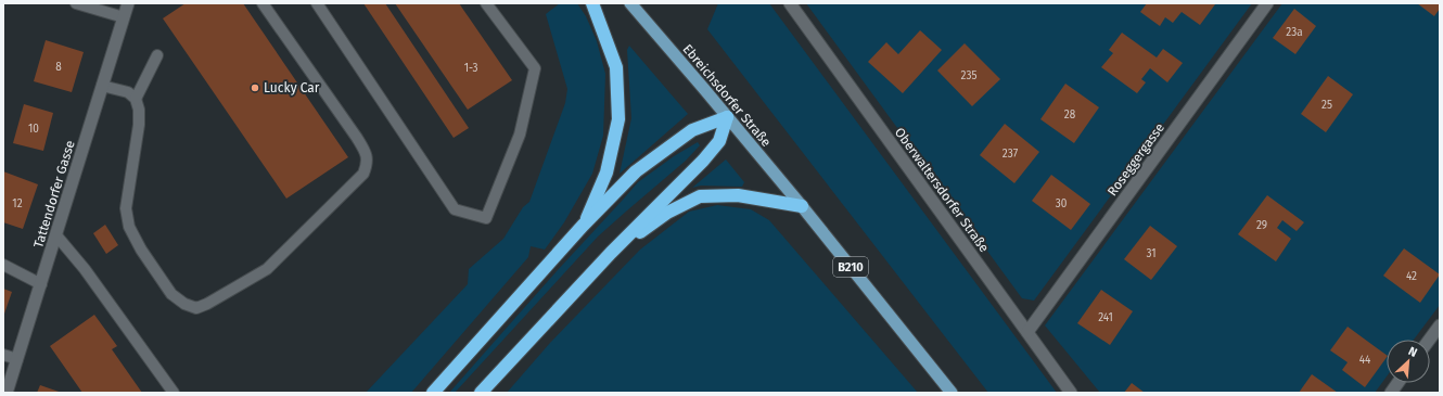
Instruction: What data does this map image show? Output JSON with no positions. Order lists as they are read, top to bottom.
{
  "streets": {
    "main road": ["Ebreichsdorfer Straße", "B210"],
    "street": ["Roseggergasse", "Oberwaltersdorfer Straße", "Tattendorfer Gasse"]
  },
  "crossings": [
    ["Ebreichsdorfer Straße", "B210"],
    ["Roseggergasse", "Oberwaltersdorfer Straße"]
  ],
  "places": ["Lucky Car"],
  "house_numbers": [
    "23a",
    "8",
    "1-3",
    "235",
    "25",
    "28",
    "10",
    "237",
    "12",
    "30",
    "29",
    "31",
    "42",
    "241",
    "44"
  ],
  "north": "top right"
}
